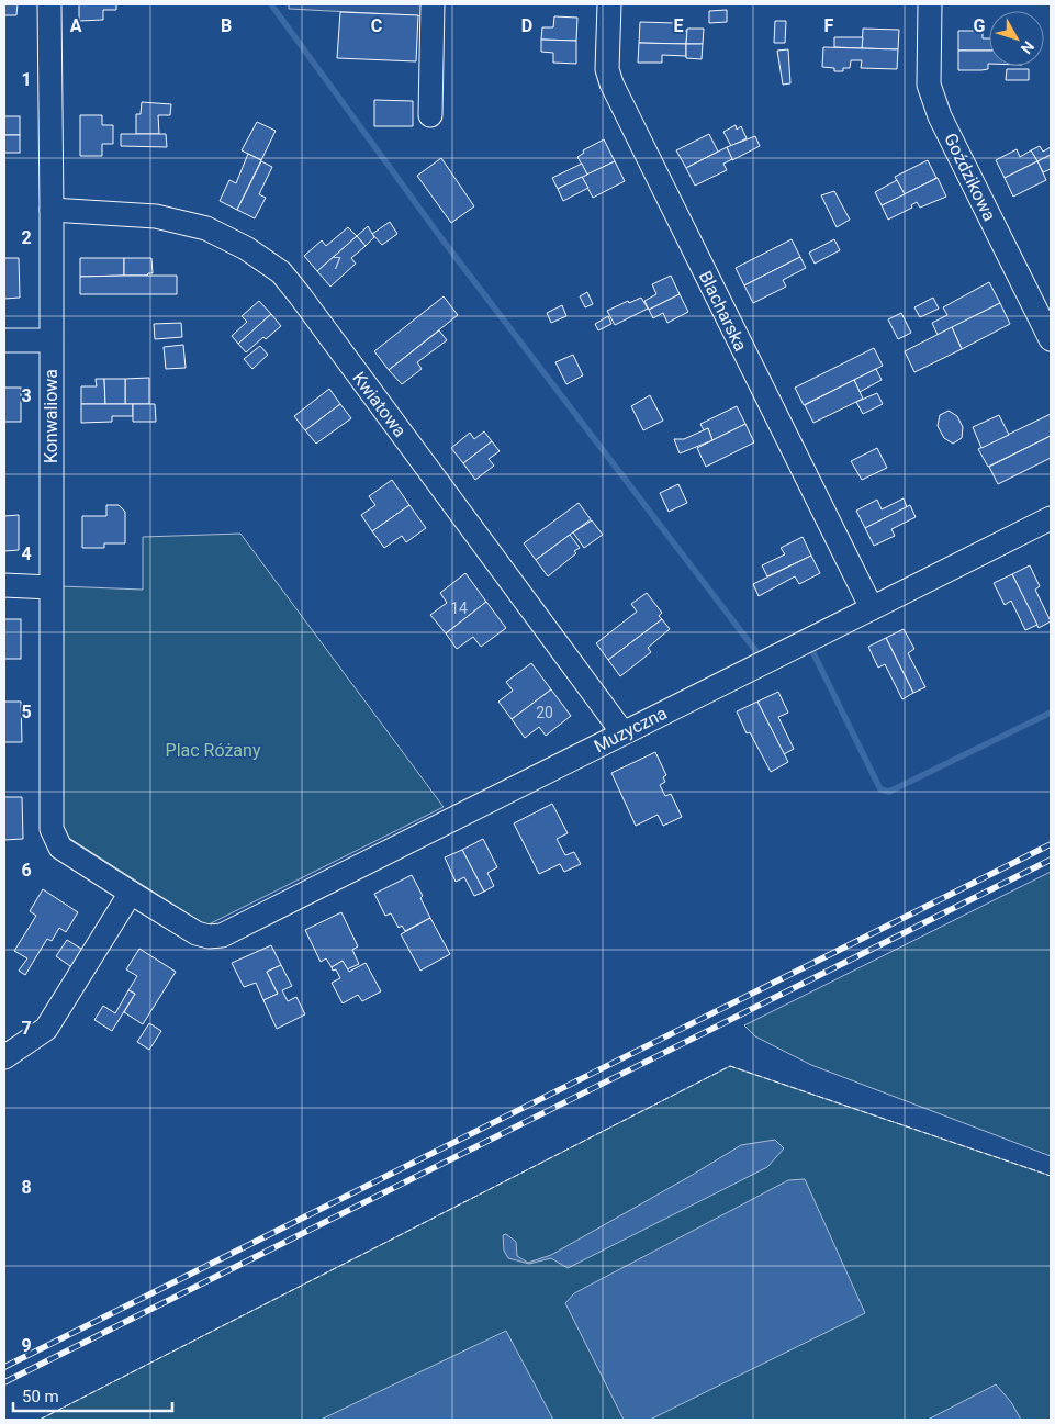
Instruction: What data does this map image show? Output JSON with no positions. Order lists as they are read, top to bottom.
{
  "streets": {
    "street": [
      "Goździkowa",
      "Blacharska",
      "Kwiatowa",
      "Konwaliowa",
      "Muzyczna"
    ]
  },
  "crossings": [
    ["Blacharska", "Muzyczna"],
    ["Kwiatowa", "Konwaliowa"],
    ["Kwiatowa", "Muzyczna"],
    ["Konwaliowa", "Muzyczna"]
  ],
  "parks": ["Plac Różany"],
  "house_numbers": ["7", "14", "20"],
  "scale_bar": "50 m",
  "north": "bottom right",
  "grid": {
    "columns": [
      "A",
      "B",
      "C",
      "D",
      "E",
      "F",
      "G"
    ],
    "rows": [
      "1",
      "2",
      "3",
      "4",
      "5",
      "6",
      "7",
      "8",
      "9"
    ]
  }
}
